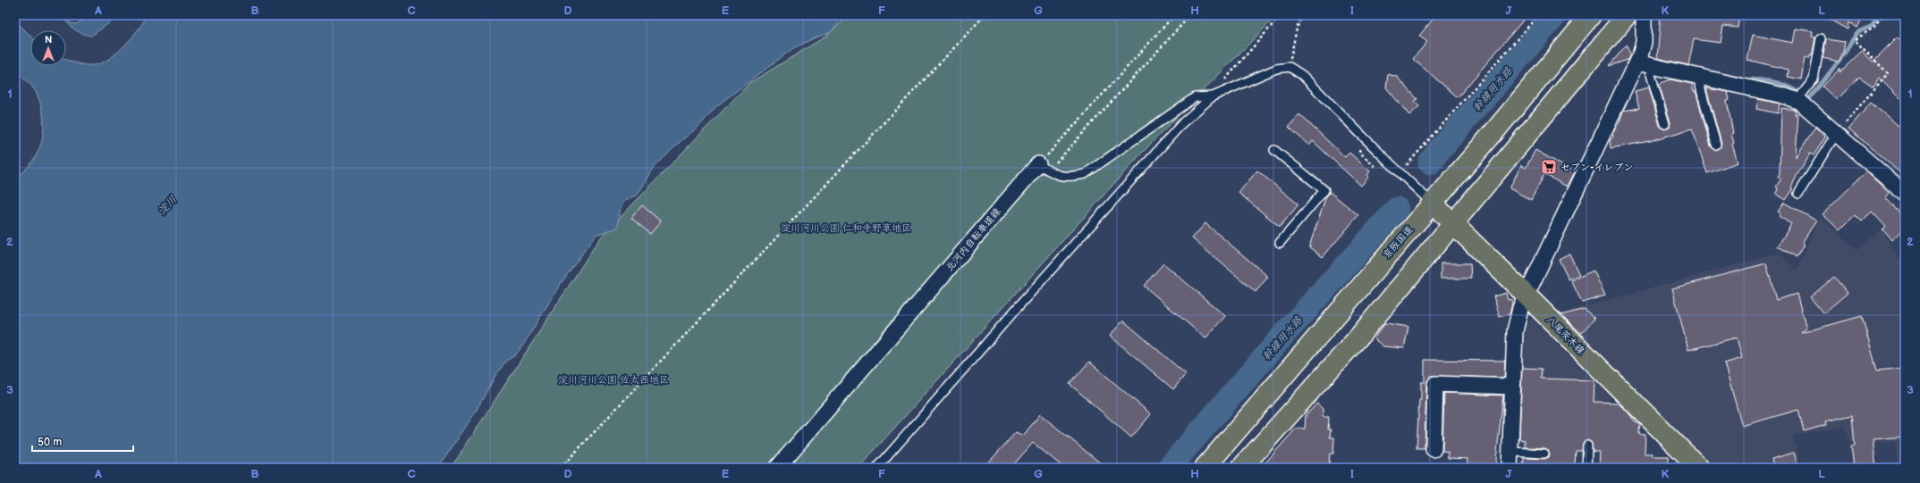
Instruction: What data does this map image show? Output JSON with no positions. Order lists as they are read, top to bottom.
{
  "streets": {
    "main road": ["京阪国道", "八尾茨木線"],
    "street": ["北河内自転車道線"]
  },
  "crossings": [
    ["京阪国道", "八尾茨木線"]
  ],
  "water": ["幹線用水路", "淀川"],
  "parks": ["淀川河川公園 仁和寺野草地区", "淀川河川公園 佐太西地区"],
  "places": {
    "supermarket": ["セブン-イレブン"]
  },
  "scale_bar": "50 m",
  "north": "top",
  "grid": {
    "columns": [
      "A",
      "B",
      "C",
      "D",
      "E",
      "F",
      "G",
      "H",
      "I",
      "J",
      "K",
      "L"
    ],
    "rows": ["1", "2", "3"]
  }
}
